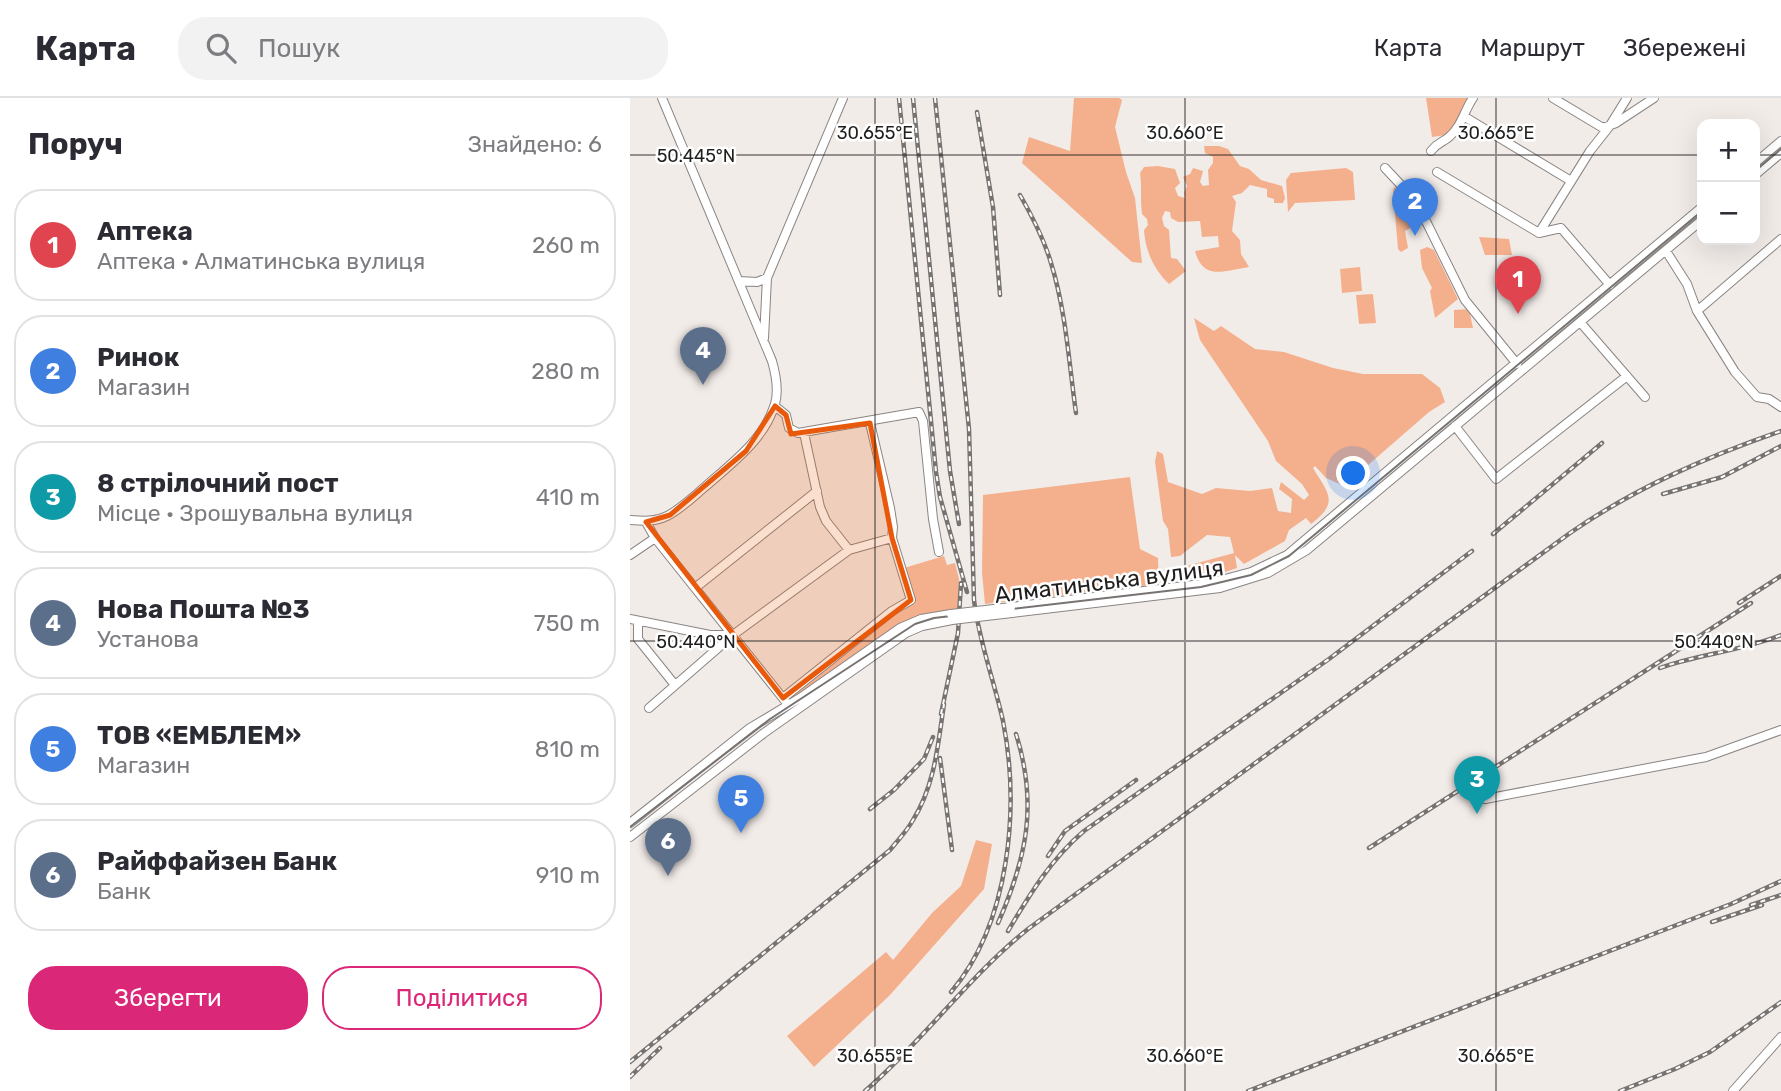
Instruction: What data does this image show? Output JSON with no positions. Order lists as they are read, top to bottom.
{
  "streets": {
    "street": ["Алматинська вулиця"]
  },
  "page": {
    "header": "Карта",
    "search": "Пошук",
    "nav": ["Карта", "Маршрут", "Збережені"],
    "heading": ["Поруч", "Знайдено: 6"],
    "map_buttons": ["+", "−"],
    "pins": [
      "2",
      "1",
      "4",
      "3",
      "5",
      "6"
    ],
    "list": [
      {
        "mark": "1",
        "name": "Аптека",
        "note": "Аптека · Алматинська вулиця",
        "value": "260 m"
      },
      {
        "mark": "2",
        "name": "Ринок",
        "note": "Магазин",
        "value": "280 m"
      },
      {
        "mark": "3",
        "name": "8 стрілочний пост",
        "note": "Місце · Зрошувальна вулиця",
        "value": "410 m"
      },
      {
        "mark": "4",
        "name": "Нова Пошта №3",
        "note": "Установа",
        "value": "750 m"
      },
      {
        "mark": "5",
        "name": "ТОВ «ЕМБЛЕМ»",
        "note": "Магазин",
        "value": "810 m"
      },
      {
        "mark": "6",
        "name": "Райффайзен Банк",
        "note": "Банк",
        "value": "910 m"
      }
    ],
    "buttons": ["Зберегти", "Поділитися"]
  },
  "coordinates": [
    "30.655°E",
    "30.660°E",
    "30.665°E",
    "50.445°N",
    "50.440°N"
  ]
}
